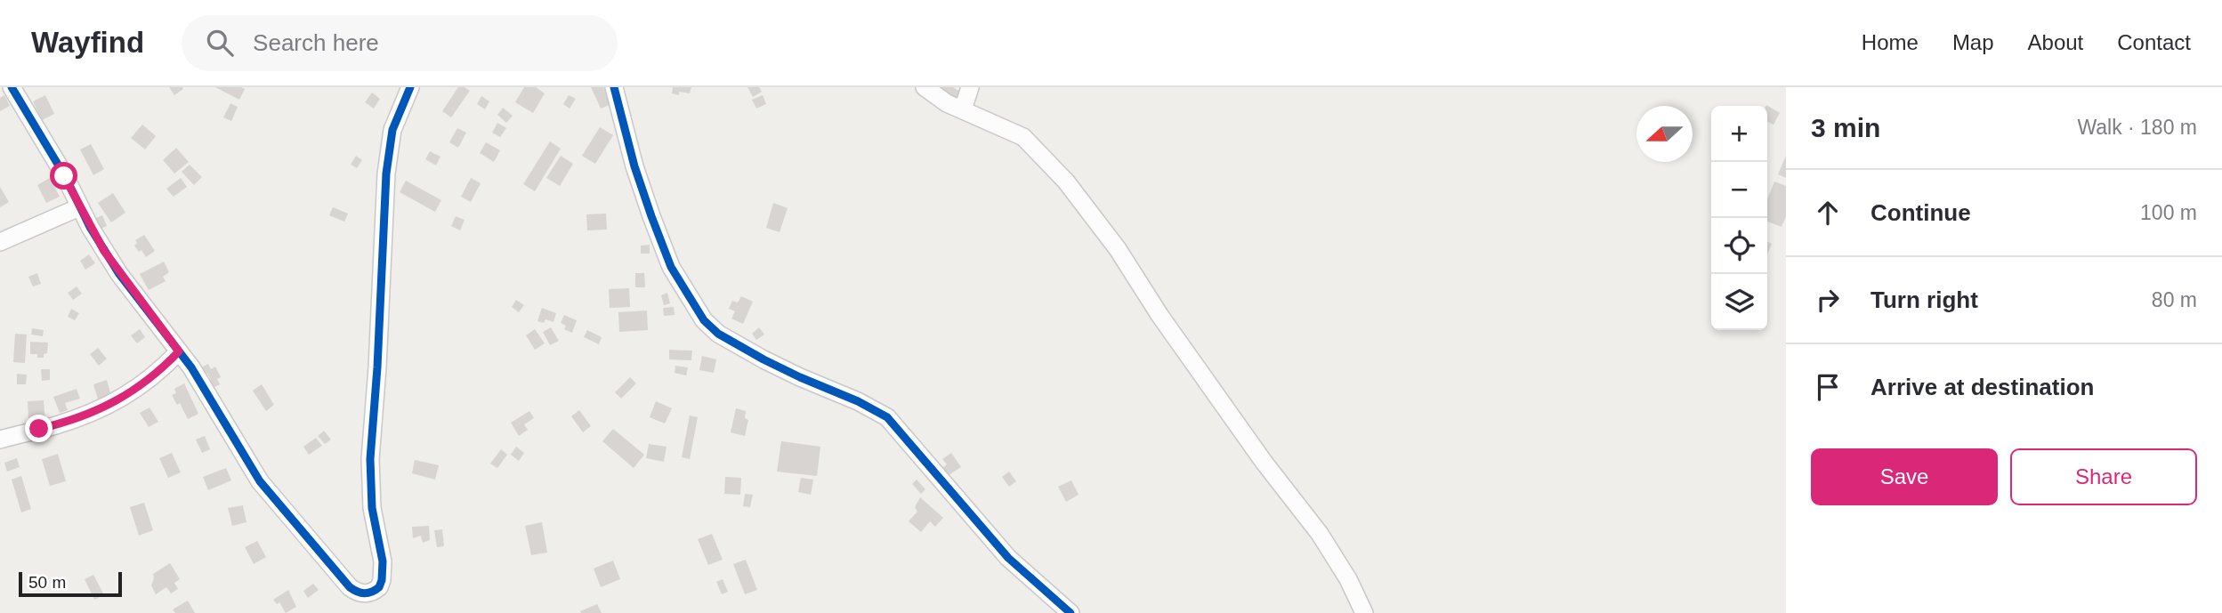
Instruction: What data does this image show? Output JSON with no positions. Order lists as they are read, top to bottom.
{
  "scale_bar": "50 m",
  "north": "left",
  "page": {
    "header": "Wayfind",
    "search": "Search here",
    "nav": [
      "Home",
      "Map",
      "About",
      "Contact"
    ],
    "heading": ["3 min", "Walk · 180 m"],
    "map_buttons": ["+", "−"],
    "list": [
      ["Continue", "100 m"],
      ["Turn right", "80 m"],
      "Arrive at destination"
    ],
    "buttons": ["Save", "Share"],
    "scale": "50 m"
  }
}
